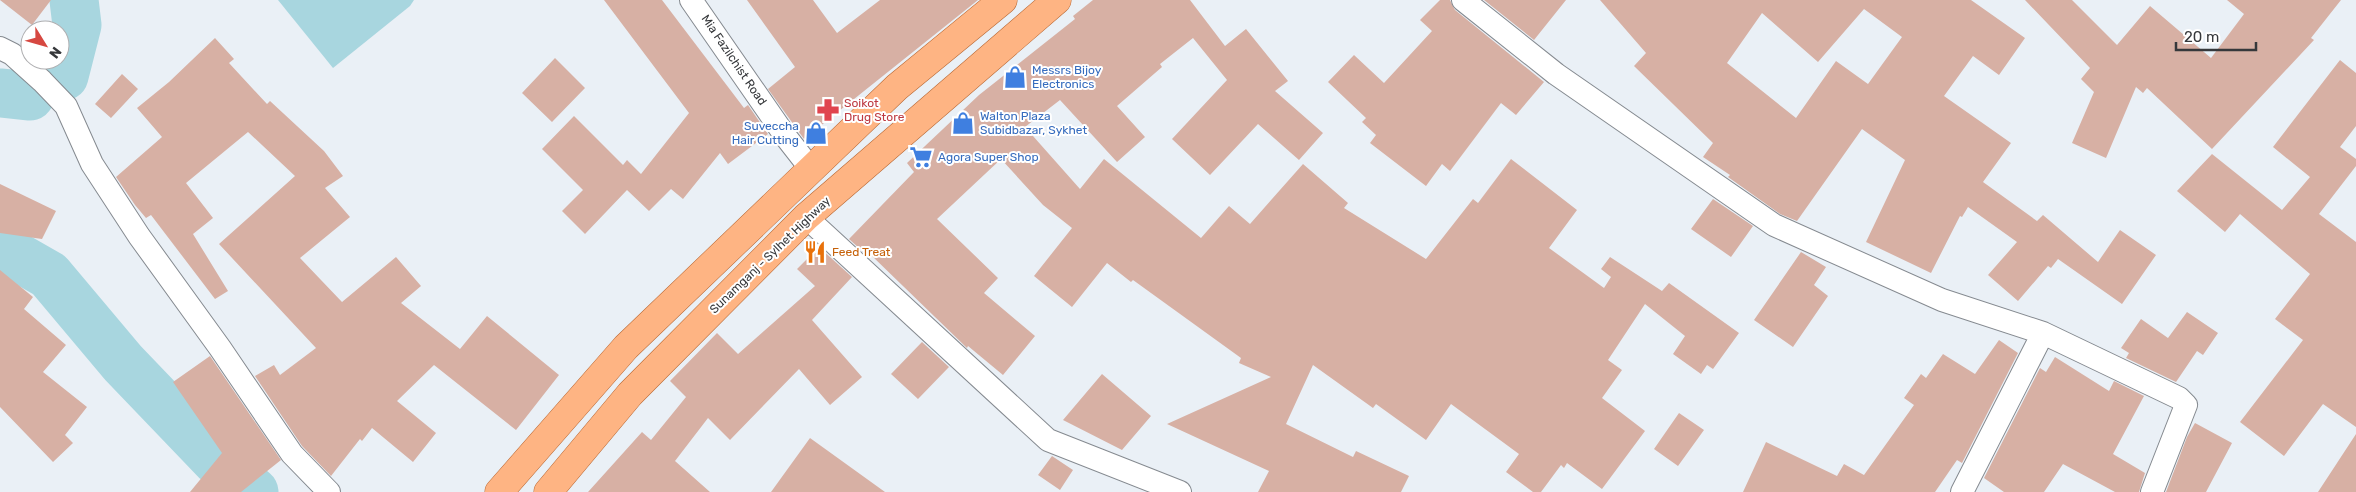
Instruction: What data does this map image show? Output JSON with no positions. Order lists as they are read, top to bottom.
{
  "streets": {
    "main road": ["Sunamganj - Sylhet Highway"],
    "street": ["Mia Fazilchist Road"]
  },
  "places": {
    "shop": ["Messrs Bijoy Electronics", "Walton Plaza Subidbazar, Sykhet", "Suveccha Hair Cutting"],
    "pharmacy": ["Soikot Drug Store"],
    "supermarket": ["Agora Super Shop"],
    "restaurant": ["Feed Treat"]
  },
  "scale_bar": "20 m",
  "north": "bottom right"
}
